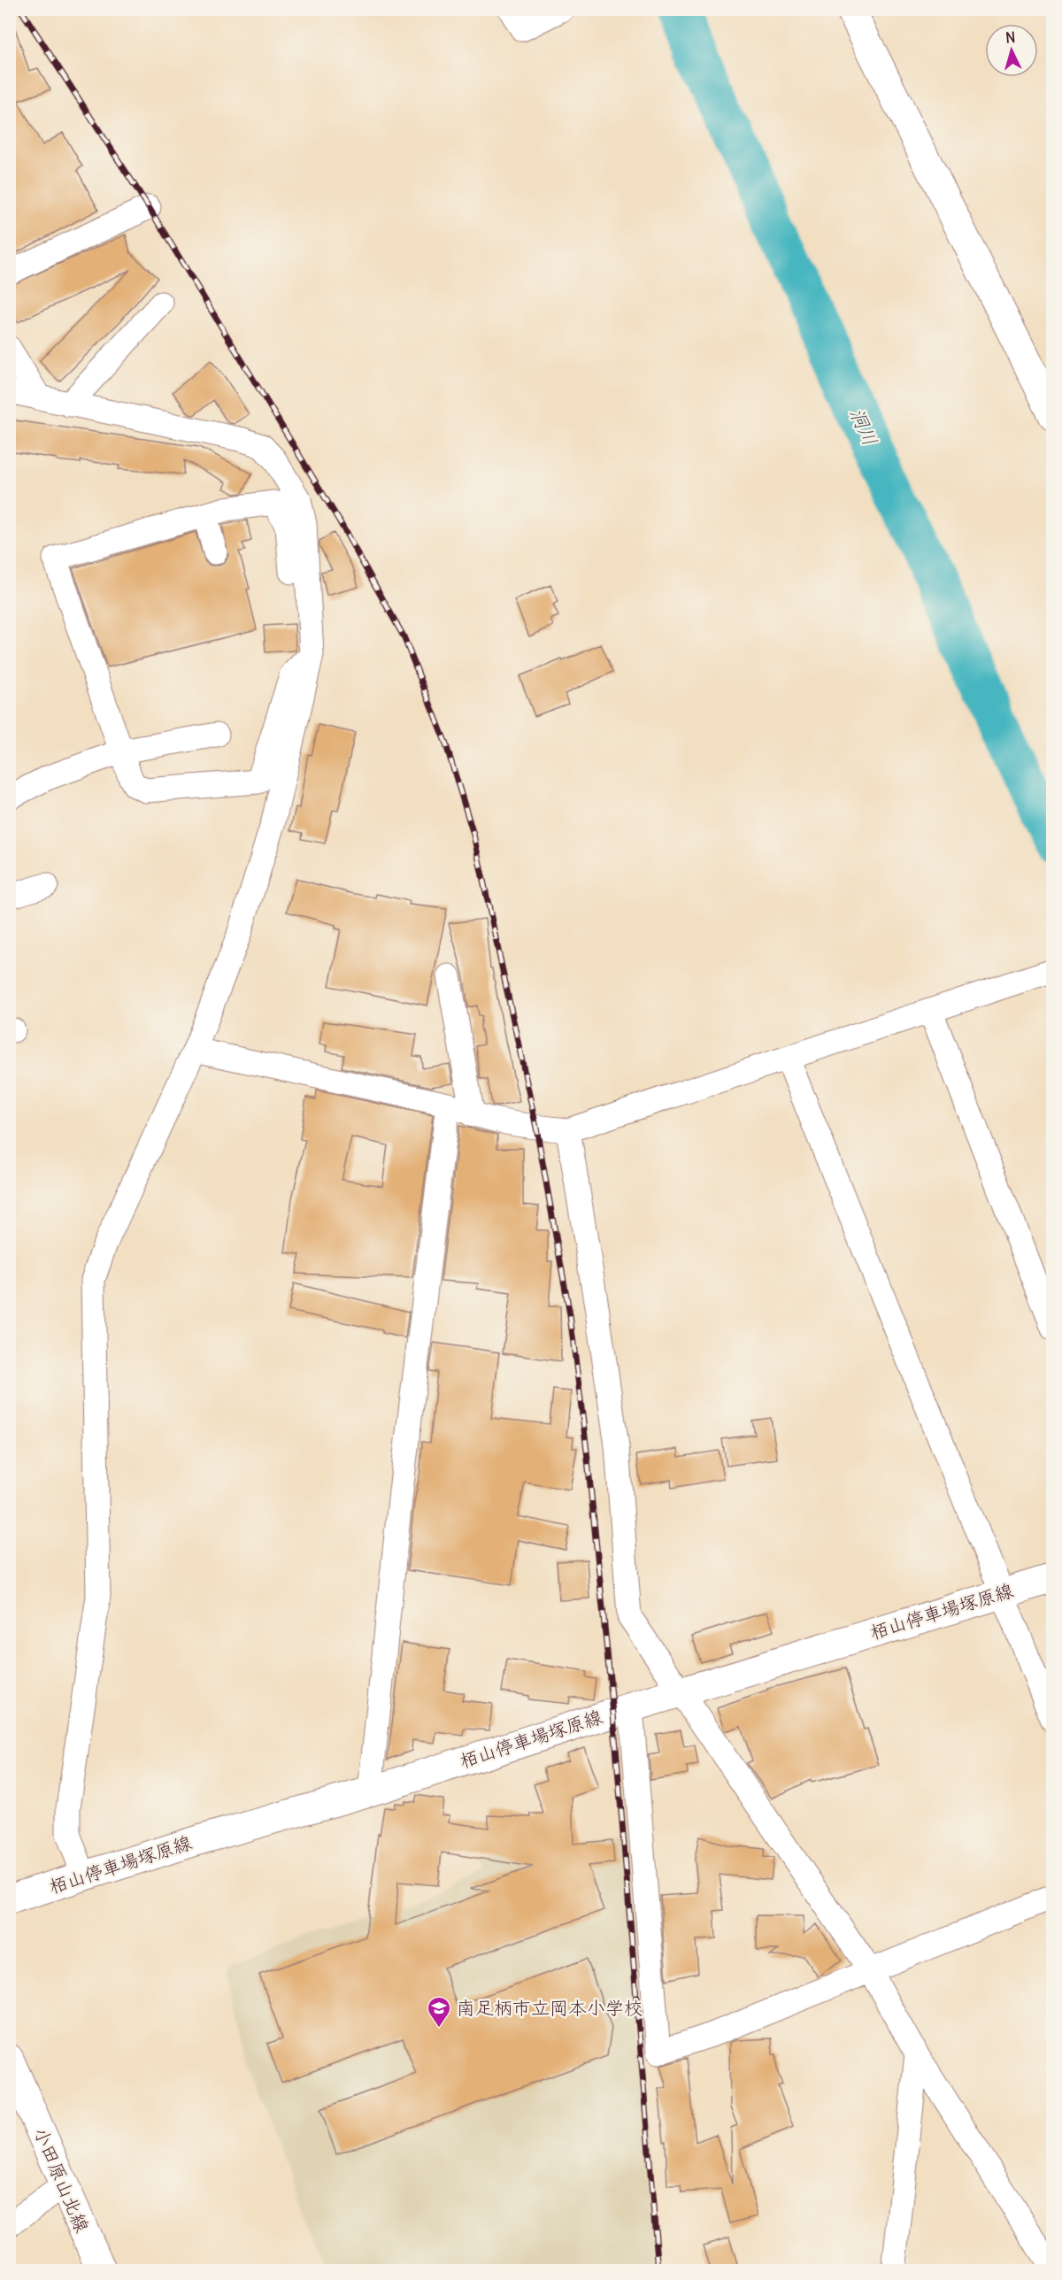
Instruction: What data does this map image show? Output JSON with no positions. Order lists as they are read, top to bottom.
{
  "streets": {
    "main road": ["栢山停車場塚原線", "小田原山北線"]
  },
  "water": ["洞川"],
  "places": {
    "school or university": ["南足柄市立岡本小学校"]
  },
  "north": "top"
}
